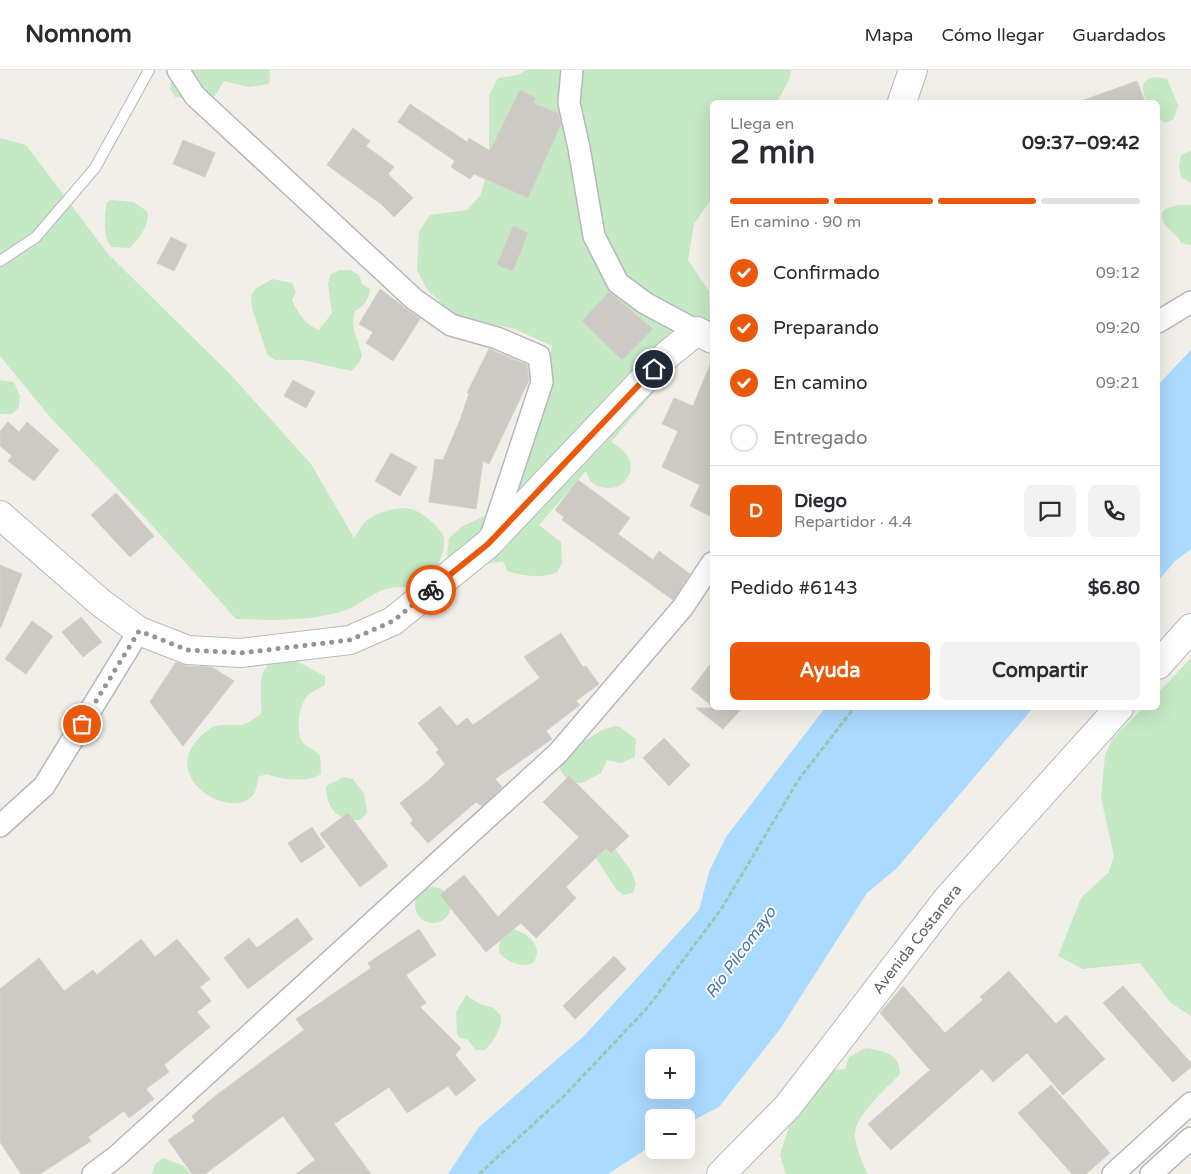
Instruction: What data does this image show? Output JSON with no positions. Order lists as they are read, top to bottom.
{
  "streets": {
    "street": ["Avenida Costanera"]
  },
  "water": ["Río Pilcomayo"],
  "page": {
    "header": "Nomnom",
    "nav": ["Mapa", "Cómo llegar", "Guardados"],
    "heading": ["2 min", "Llega en", "09:37–09:42"],
    "panel": [
      "Diego",
      "Repartidor · 4.4",
      "Pedido #6143",
      "$6.80"
    ],
    "bar": "En camino · 90 m",
    "list": [
      ["Confirmado", "09:12"],
      ["Preparando", "09:20"],
      ["En camino", "09:21"],
      "Entregado"
    ],
    "round": "D",
    "buttons": ["Ayuda", "Compartir"],
    "map_buttons": ["+", "−"]
  }
}
